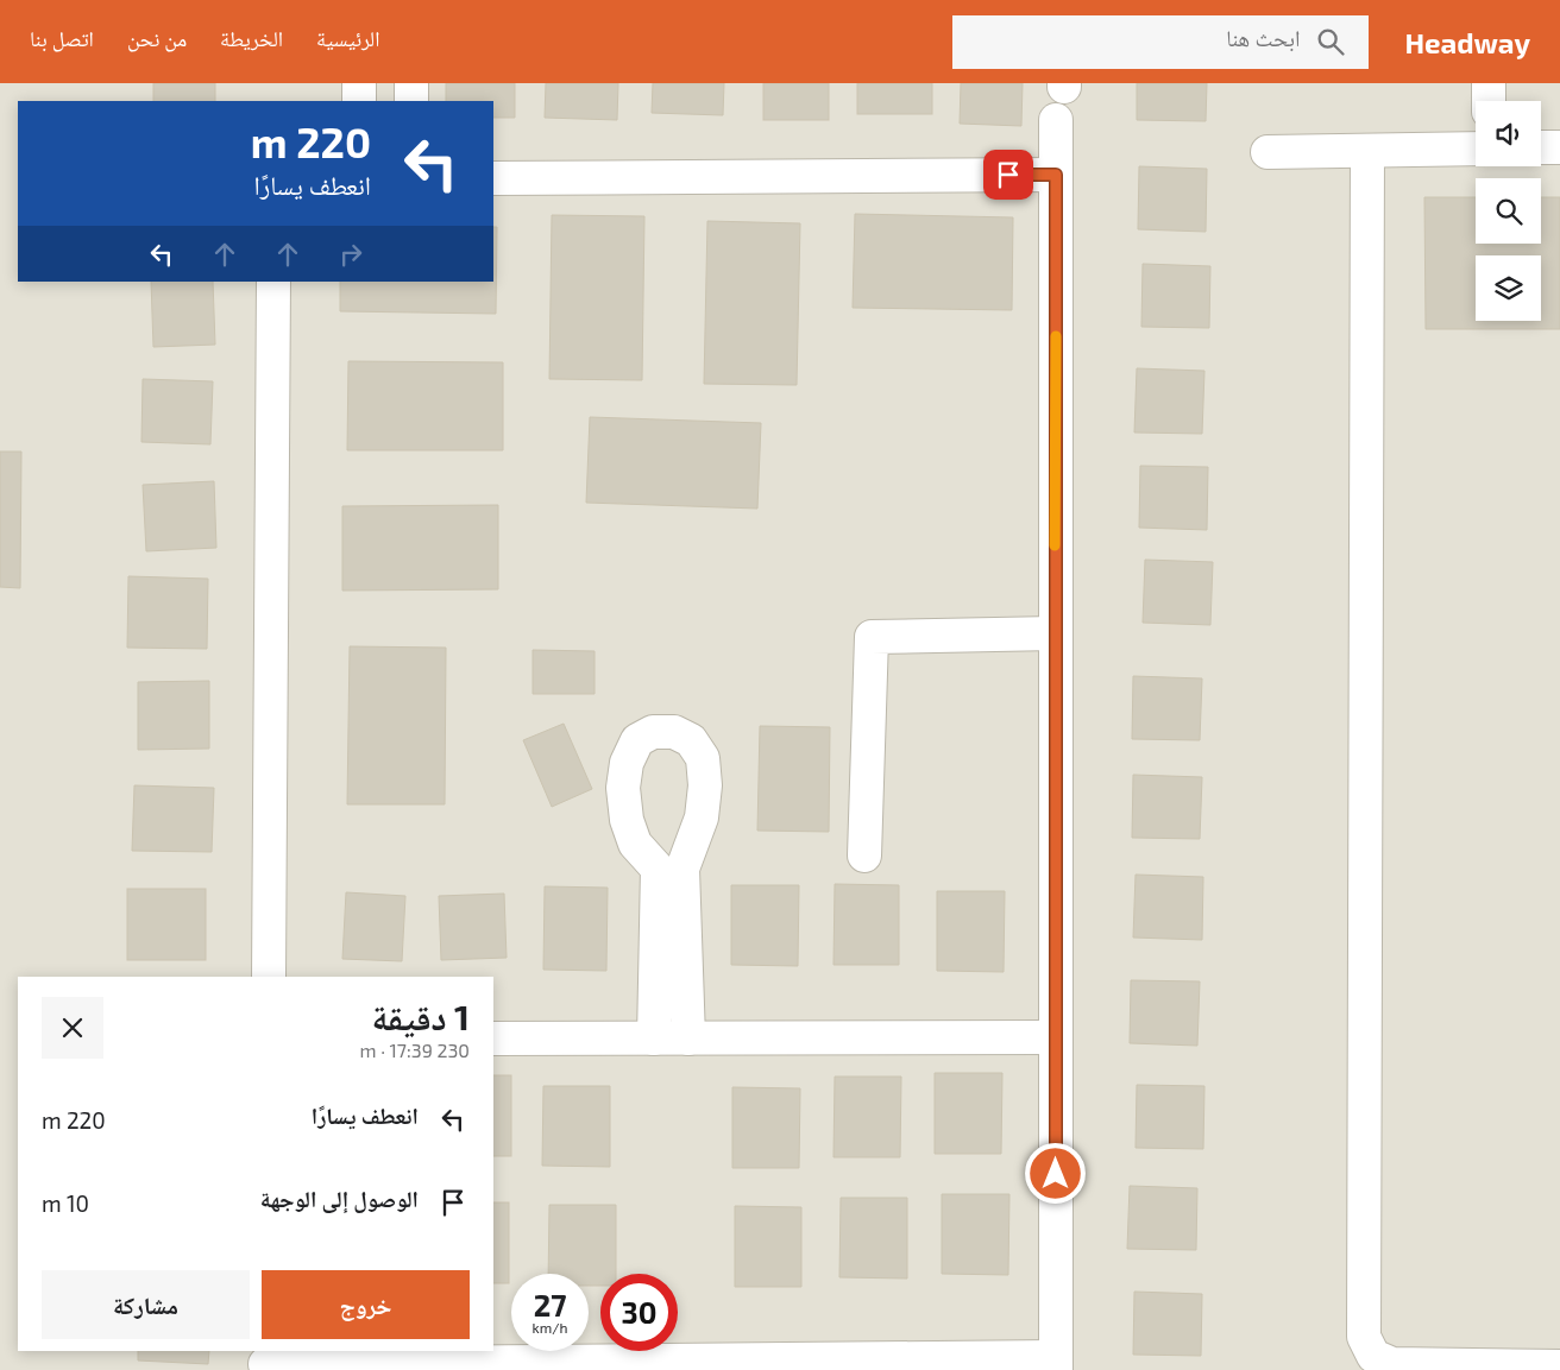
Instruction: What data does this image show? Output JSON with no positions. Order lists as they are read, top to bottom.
{
  "page": {
    "header": "Headway",
    "search": "ابحث هنا",
    "nav": [
      "الرئيسية",
      "الخريطة",
      "من نحن",
      "اتصل بنا"
    ],
    "turn": ["220 m", "انعطف يسارًا"],
    "heading": ["1 دقيقة", "230 m · 17:39"],
    "list": [
      {
        "name": "انعطف يسارًا",
        "value": "220 m"
      },
      {
        "name": "الوصول إلى الوجهة",
        "value": "10 m"
      }
    ],
    "buttons": ["خروج", "مشاركة"],
    "speed": "27 km/h",
    "limit": "30"
  }
}
